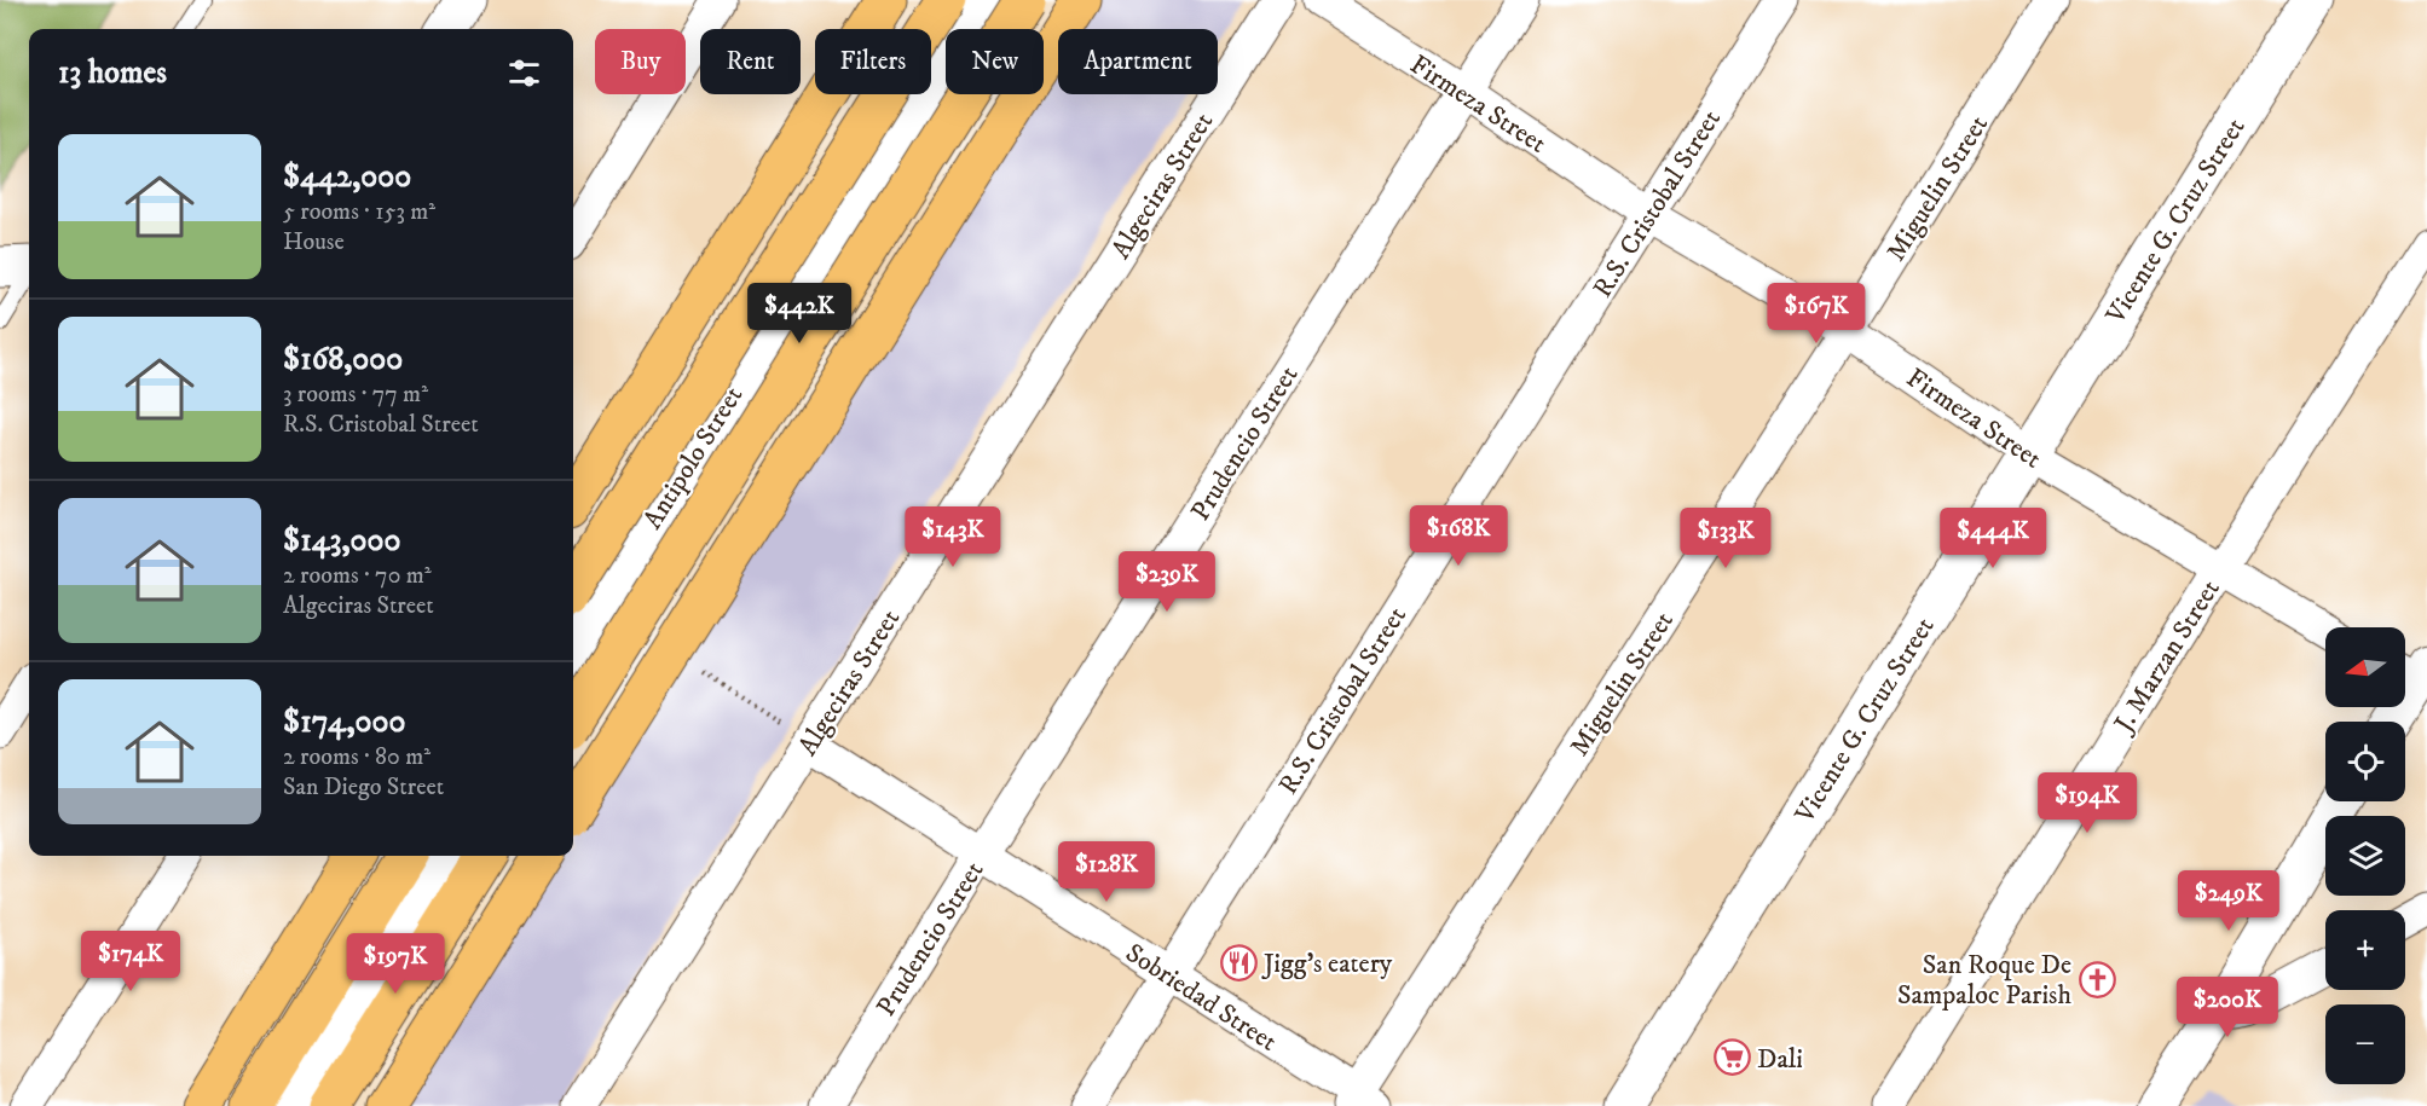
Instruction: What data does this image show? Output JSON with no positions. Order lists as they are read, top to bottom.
{
  "streets": {
    "street": [
      "Firmeza Street",
      "Algeciras Street",
      "Miguelin Street",
      "R.S. Cristobal Street",
      "Vicente G. Cruz Street",
      "Prudencio Street",
      "Antipolo Street",
      "J. Marzan Street",
      "Sobriedad Street"
    ]
  },
  "crossings": [
    ["Firmeza Street", "Miguelin Street"],
    ["Firmeza Street", "R.S. Cristobal Street"],
    ["Firmeza Street", "Vicente G. Cruz Street"],
    ["Firmeza Street", "Prudencio Street"],
    ["Firmeza Street", "J. Marzan Street"],
    ["Algeciras Street", "Sobriedad Street"],
    ["Miguelin Street", "Sobriedad Street"],
    ["R.S. Cristobal Street", "Sobriedad Street"],
    ["Prudencio Street", "Sobriedad Street"]
  ],
  "places": {
    "restaurant": ["Jigg's eatery"],
    "church": ["San Roque De Sampaloc Parish"],
    "supermarket": ["Dali"]
  },
  "north": "left",
  "page": {
    "chip": [
      "Buy",
      "Rent",
      "Filters",
      "New",
      "Apartment"
    ],
    "heading": "13 homes",
    "list": [
      {
        "name": "$442,000",
        "note": "5 rooms · 153 m² · House"
      },
      {
        "name": "$168,000",
        "note": "3 rooms · 77 m² · R.S. Cristobal Street"
      },
      {
        "name": "$143,000",
        "note": "2 rooms · 70 m² · Algeciras Street"
      },
      {
        "name": "$174,000",
        "note": "2 rooms · 80 m² · San Diego Street"
      }
    ],
    "price": [
      "$442K",
      "$167K",
      "$168K",
      "$143K",
      "$133K",
      "$444K",
      "$239K",
      "$194K",
      "$128K",
      "$249K",
      "$174K",
      "$197K",
      "$200K"
    ],
    "map_buttons": ["+", "−"]
  }
}
